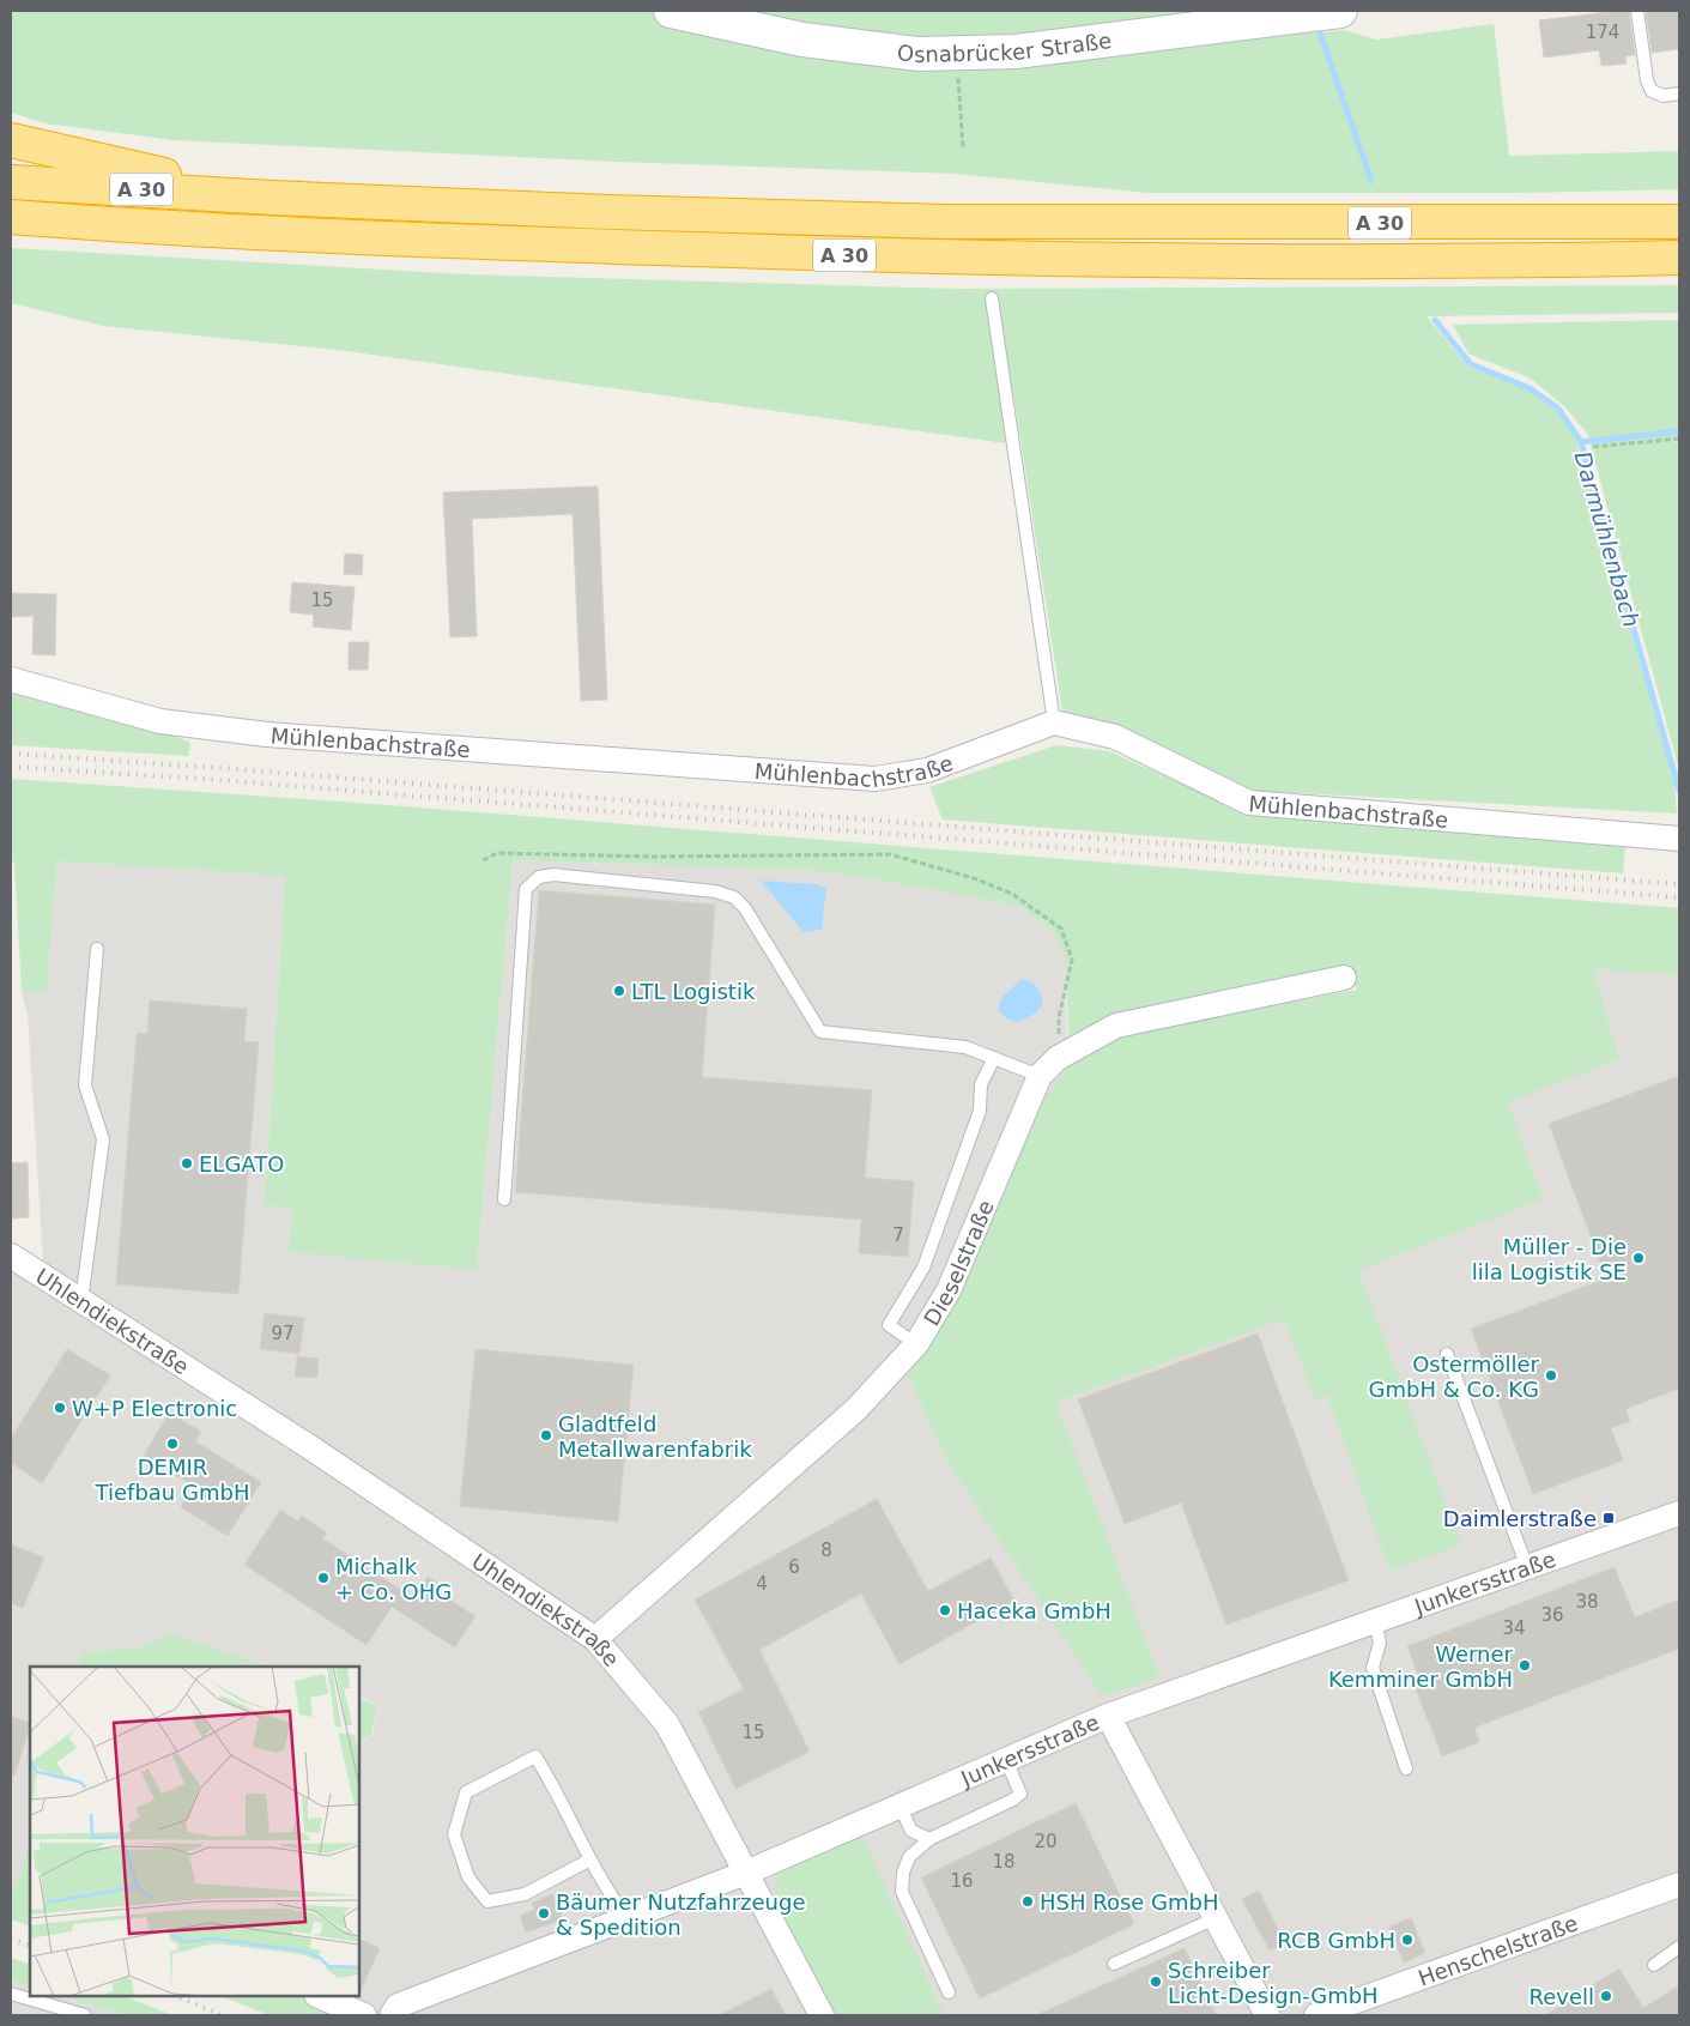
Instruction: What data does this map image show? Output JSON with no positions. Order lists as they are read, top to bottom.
{
  "streets": {
    "highway": ["A 30"],
    "main road": ["Osnabrücker Straße"],
    "street": [
      "Mühlenbachstraße",
      "Dieselstraße",
      "Uhlendiekstraße",
      "Junkersstraße",
      "Henschelstraße"
    ]
  },
  "crossings": [
    ["Dieselstraße", "Uhlendiekstraße"],
    ["Uhlendiekstraße", "Junkersstraße"]
  ],
  "water": ["Darmühlenbach"],
  "places": {
    "other": [
      "LTL Logistik",
      "ELGATO",
      "Müller - Die lila Logistik SE",
      "Ostermöller GmbH & Co. KG",
      "W+P Electronic",
      "Gladtfeld Metallwarenfabrik",
      "DEMIR Tiefbau GmbH",
      "Michalk + Co. OHG",
      "Haceka GmbH",
      "Werner Kemminer GmbH",
      "HSH Rose GmbH",
      "Bäumer Nutzfahrzeuge & Spedition",
      "RCB GmbH",
      "Schreiber Licht-Design-GmbH",
      "Revell"
    ],
    "transit": ["Daimlerstraße"]
  },
  "house_numbers": [
    "174",
    "15",
    "7",
    "97",
    "8",
    "6",
    "4",
    "38",
    "36",
    "34",
    "15",
    "20",
    "18",
    "16"
  ]
}
